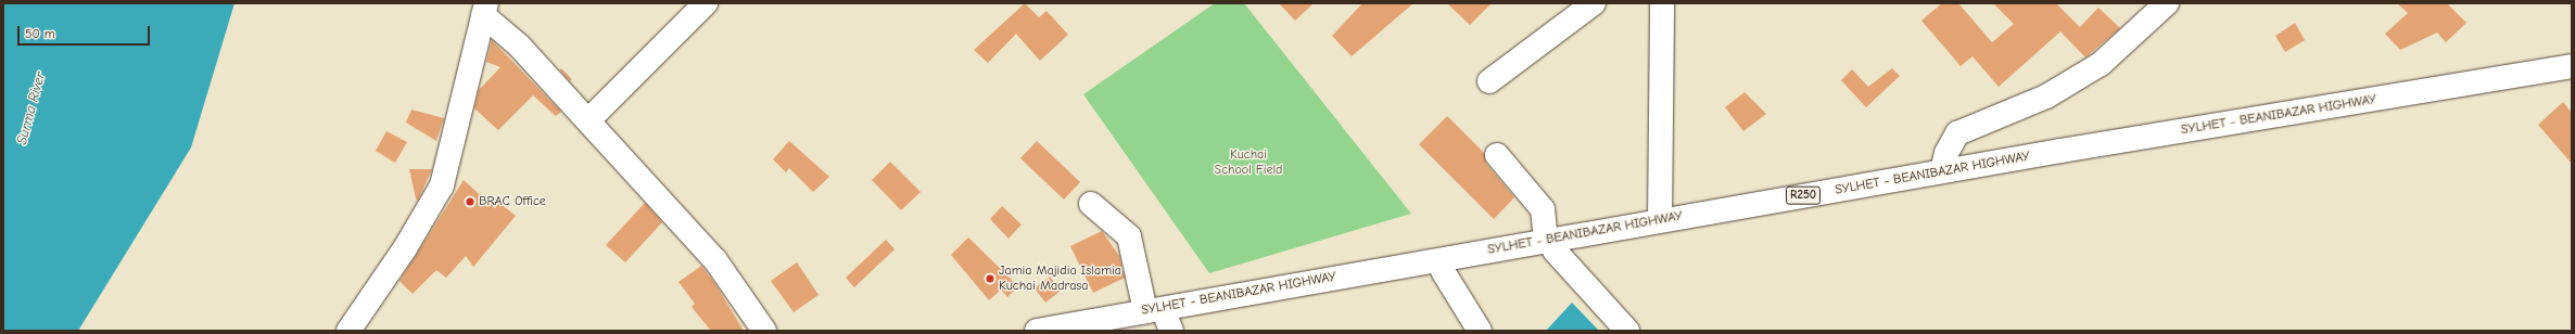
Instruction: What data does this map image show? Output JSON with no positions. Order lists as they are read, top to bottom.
{
  "streets": {
    "main road": ["SYLHET - BEANIBAZAR HIGHWAY", "R250"]
  },
  "water": ["Surma River"],
  "parks": ["Kuchai School Field"],
  "places": ["BRAC Office", "Jamia Majidia Islamia Kuchai Madrasa"],
  "scale_bar": "50 m"
}
